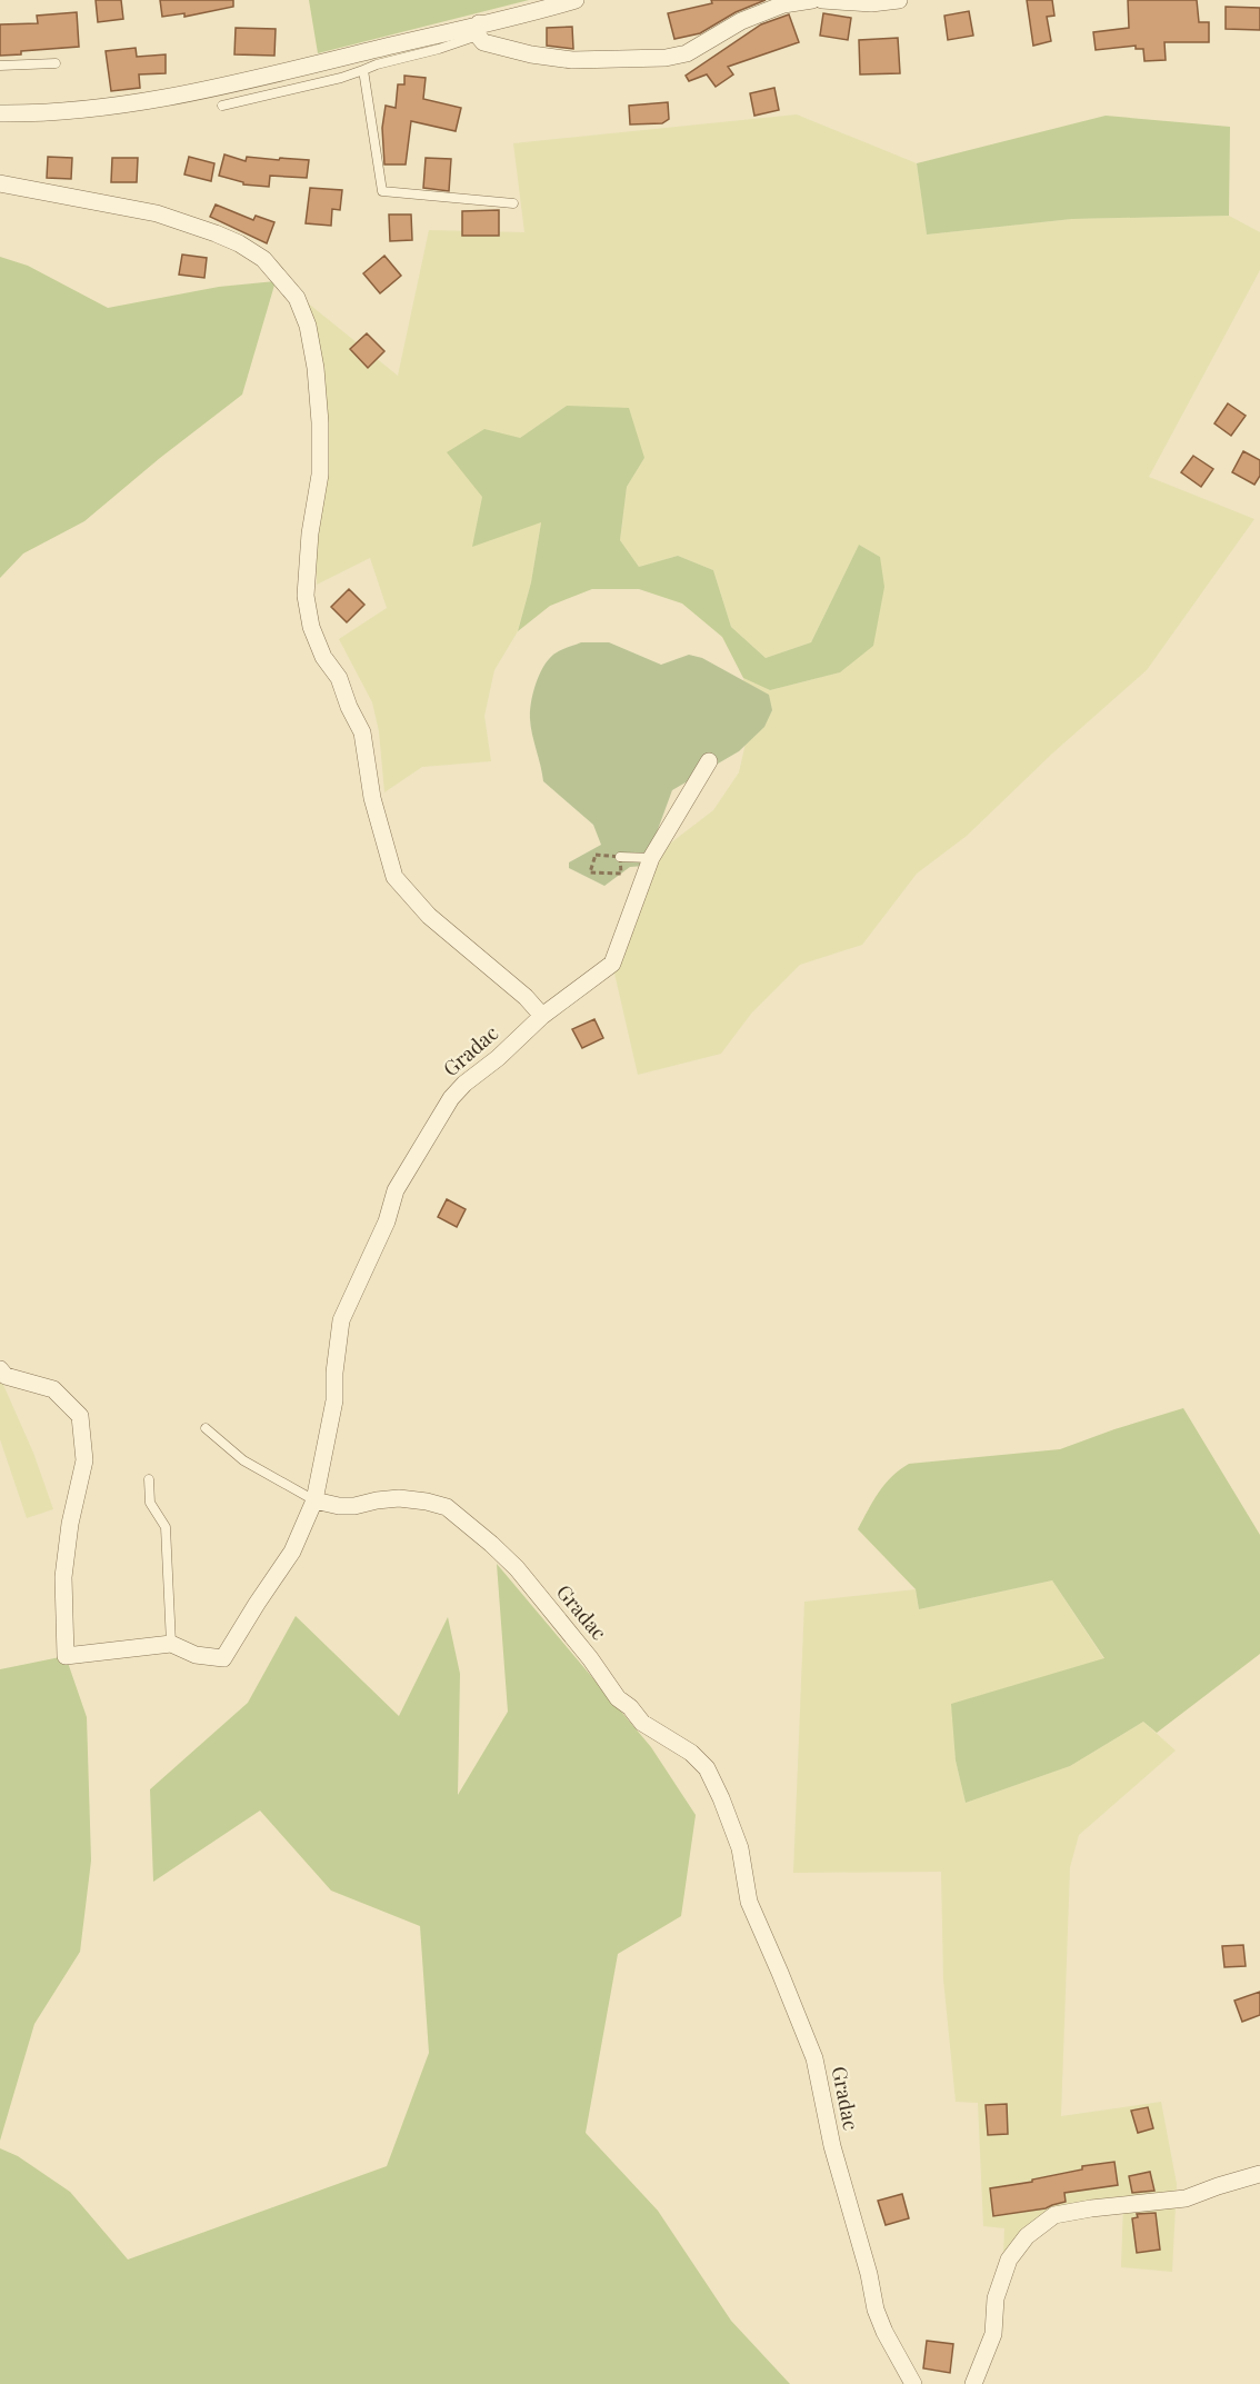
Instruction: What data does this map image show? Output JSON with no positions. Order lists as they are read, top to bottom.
{
  "streets": {
    "street": ["Gradac"]
  }
}
